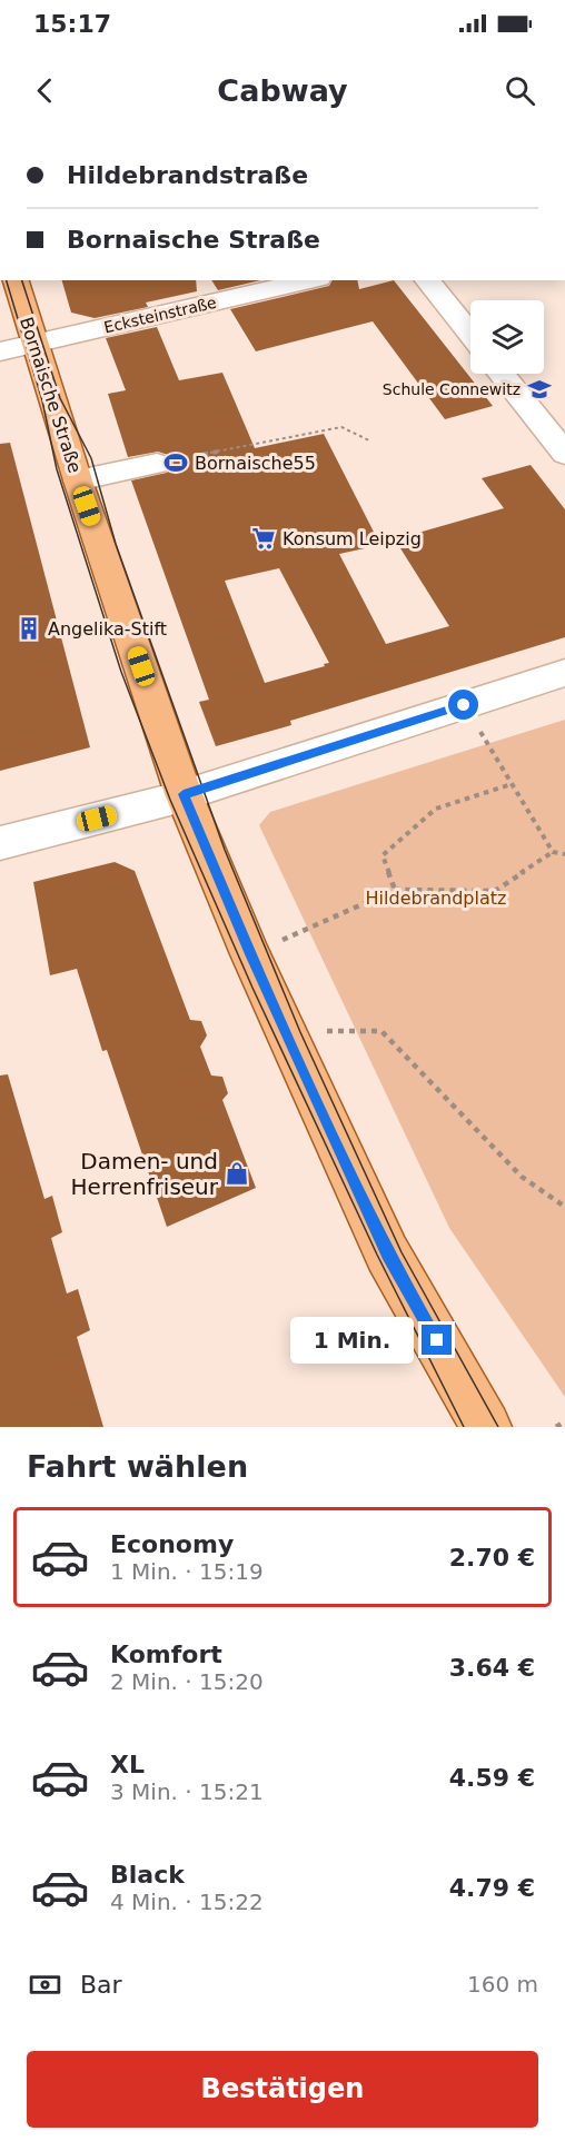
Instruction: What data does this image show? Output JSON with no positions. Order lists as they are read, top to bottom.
{
  "streets": {
    "main road": ["Bornaische Straße"],
    "street": ["Ecksteinstraße"]
  },
  "crossings": [
    ["Ecksteinstraße", "Bornaische Straße"]
  ],
  "parks": ["Hildebrandplatz"],
  "places": {
    "school or university": ["Schule Connewitz"],
    "sports": ["Bornaische55"],
    "supermarket": ["Konsum Leipzig"],
    "building": ["Angelika-Stift"],
    "shop": ["Damen- und Herrenfriseur"]
  },
  "page": {
    "status": "15:17",
    "header": "Cabway",
    "banner": ["Hildebrandstraße", "Bornaische Straße"],
    "bubble": "1 Min.",
    "heading": "Fahrt wählen",
    "list": [
      {
        "name": "Economy",
        "note": "1 Min. · 15:19",
        "value": "2.70 €"
      },
      {
        "name": "Komfort",
        "note": "2 Min. · 15:20",
        "value": "3.64 €"
      },
      {
        "name": "XL",
        "note": "3 Min. · 15:21",
        "value": "4.59 €"
      },
      {
        "name": "Black",
        "note": "4 Min. · 15:22",
        "value": "4.79 €"
      }
    ],
    "pay": ["Bar", "160 m"],
    "buttons": "Bestätigen"
  }
}
